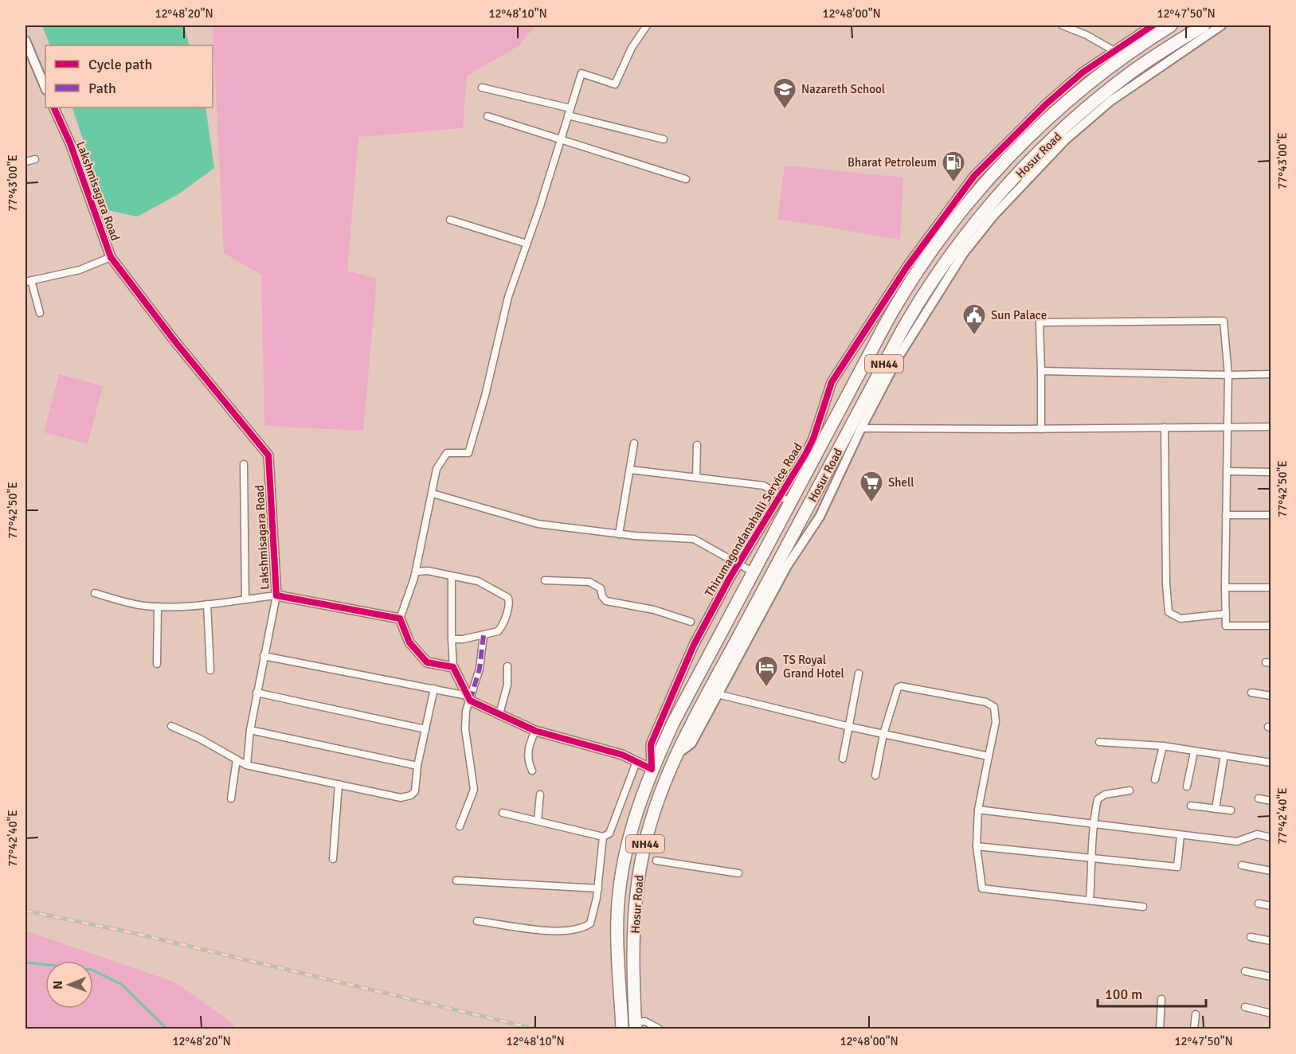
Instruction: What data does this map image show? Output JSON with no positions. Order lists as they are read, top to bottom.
{
  "streets": {
    "highway": ["Hosur Road", "NH44"],
    "street": ["Lakshmisagara Road", "Thirumagondanahalli Service Road"]
  },
  "crossings": [
    ["Hosur Road", "Thirumagondanahalli Service Road"]
  ],
  "places": {
    "school or university": ["Nazareth School"],
    "fuel station": ["Bharat Petroleum"],
    "public building": ["Sun Palace"],
    "supermarket": ["Shell"],
    "hotel": ["TS Royal Grand Hotel"]
  },
  "legend": ["Cycle path", "Path"],
  "scale_bar": "100 m",
  "north": "left",
  "coordinates": [
    "12°48'20\"N",
    "12°48'10\"N",
    "12°48'00\"N",
    "12°47'50\"N",
    "77°43'00\"E",
    "77°42'50\"E",
    "77°42'40\"E"
  ]
}
